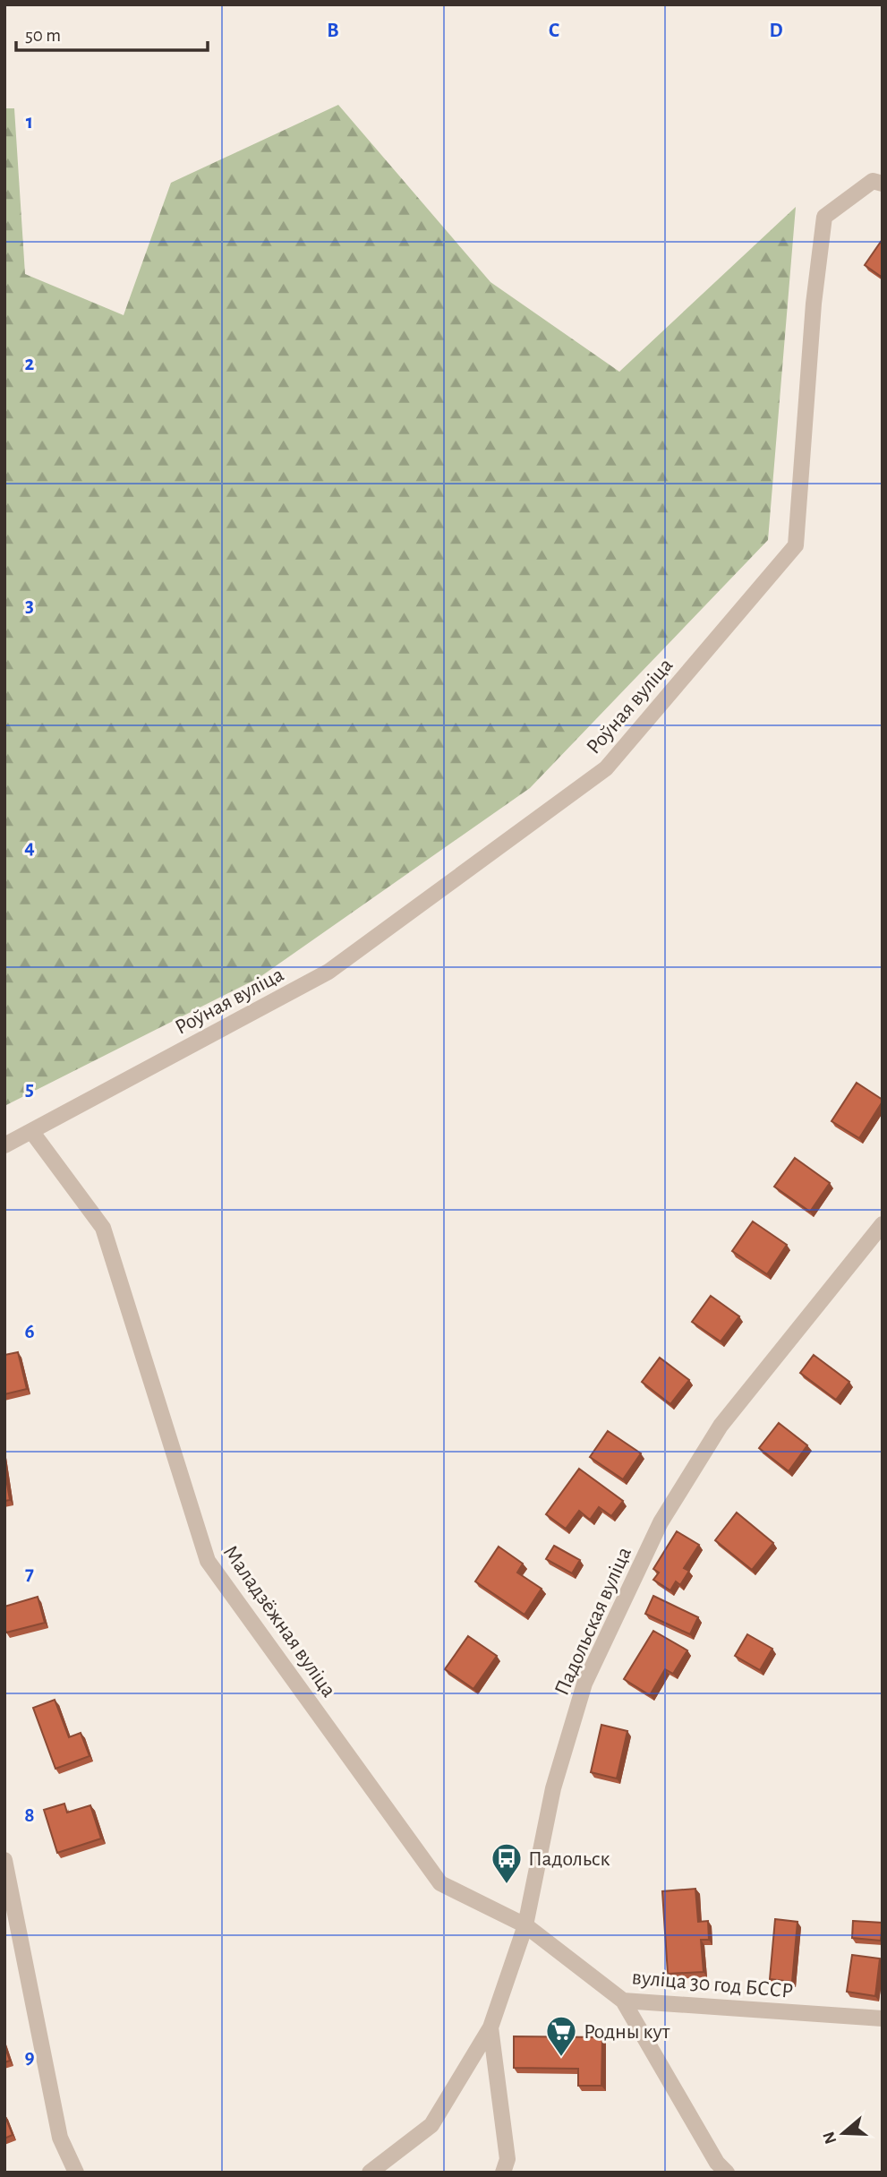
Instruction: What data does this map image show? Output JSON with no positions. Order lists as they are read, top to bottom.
{
  "streets": {
    "street": [
      "Роўная вуліца",
      "Маладзёжная вуліца",
      "Падольская вуліца",
      "вуліца 30 год БССР"
    ]
  },
  "crossings": [
    ["Роўная вуліца", "Маладзёжная вуліца"],
    ["Маладзёжная вуліца", "Падольская вуліца"],
    ["Маладзёжная вуліца", "вуліца 30 год БССР"],
    ["Падольская вуліца", "вуліца 30 год БССР"]
  ],
  "places": {
    "bus stop": ["Падольск"],
    "supermarket": ["Родны кут"]
  },
  "scale_bar": "50 m",
  "north": "left",
  "grid": {
    "columns": ["B", "C", "D"],
    "rows": [
      "1",
      "2",
      "3",
      "4",
      "5",
      "6",
      "7",
      "8",
      "9"
    ]
  }
}
